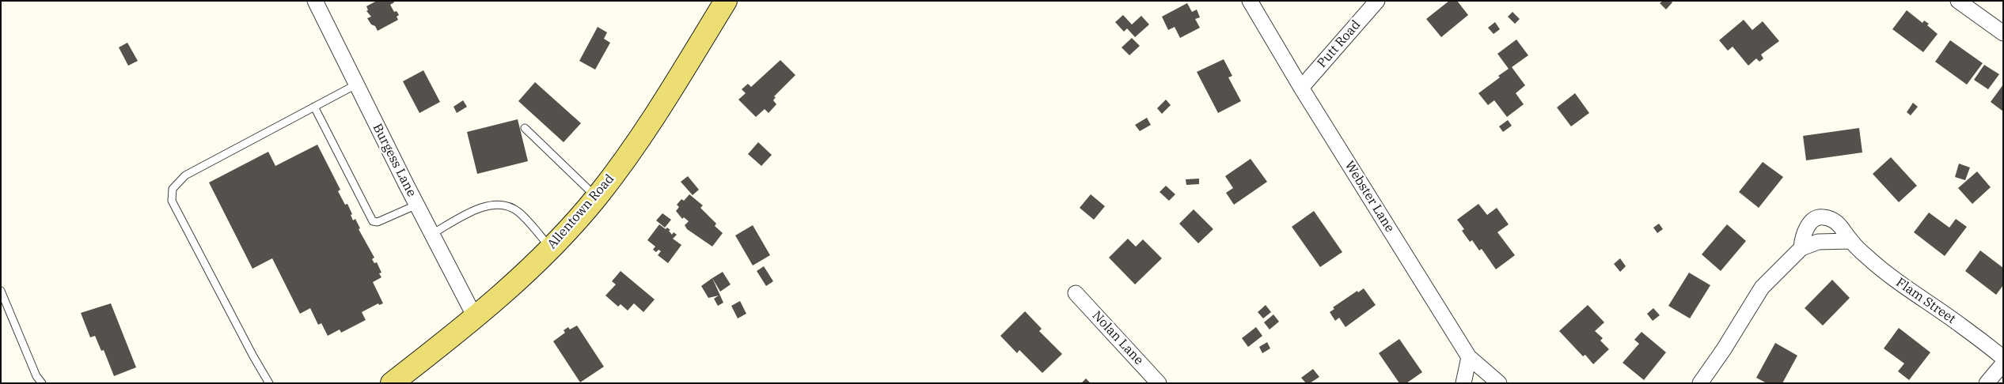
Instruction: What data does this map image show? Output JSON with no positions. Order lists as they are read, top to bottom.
{
  "streets": {
    "main road": ["Allentown Road"],
    "street": [
      "Putt Road",
      "Burgess Lane",
      "Webster Lane",
      "Flam Street",
      "Nolan Lane"
    ]
  },
  "crossings": [
    ["Putt Road", "Webster Lane"],
    ["Burgess Lane", "Allentown Road"]
  ]
}
